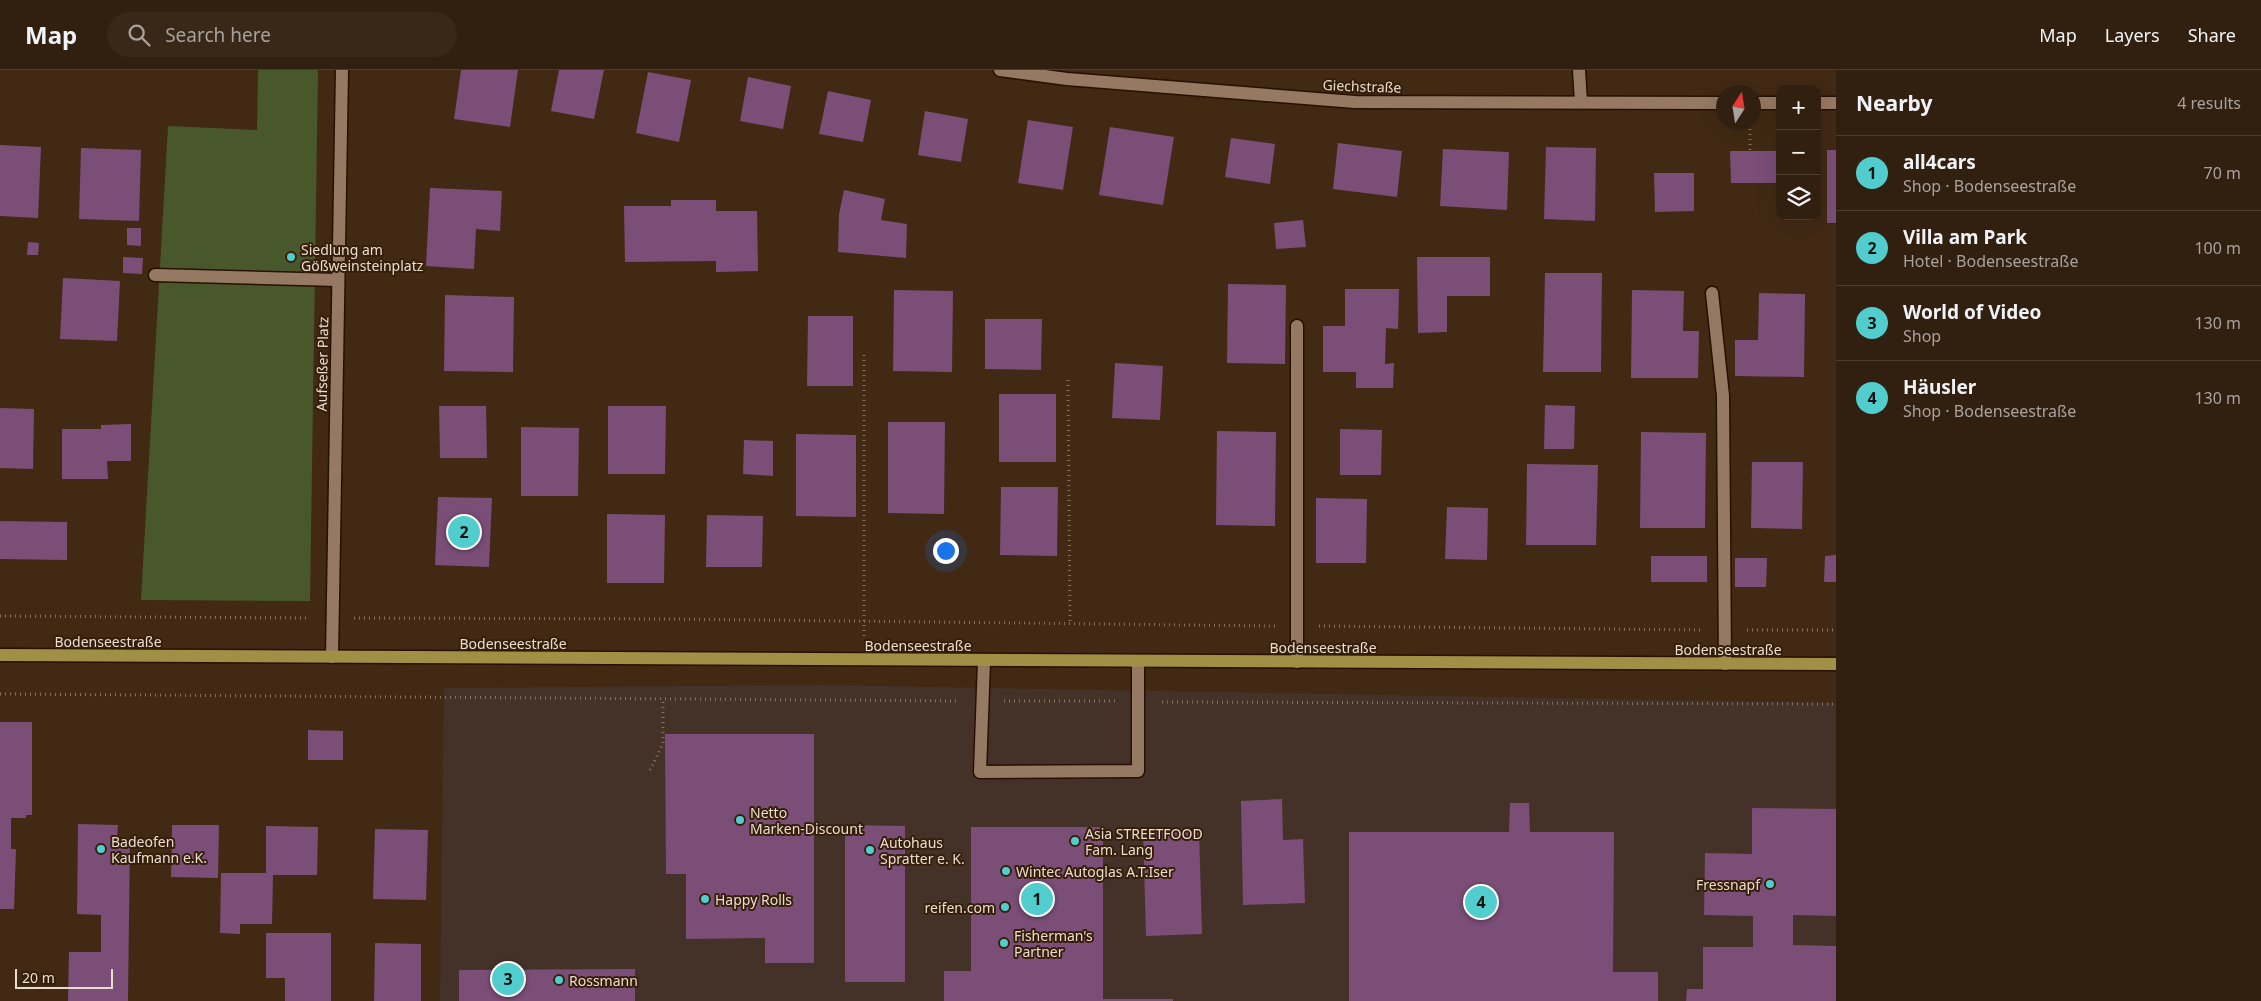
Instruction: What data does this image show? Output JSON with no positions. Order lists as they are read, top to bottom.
{
  "streets": {
    "main road": ["Bodenseestraße"],
    "street": ["Giechstraße", "Aufseßer Platz"]
  },
  "crossings": [
    ["Aufseßer Platz", "Bodenseestraße"]
  ],
  "places": [
    "Siedlung am Gößweinsteinplatz",
    "Netto Marken-Discount",
    "Asia STREETFOOD Fam. Lang",
    "Badeofen Kaufmann e.K.",
    "Autohaus Spratter e. K.",
    "Wintec Autoglas A.T.Iser",
    "Fressnapf",
    "Happy Rolls",
    "reifen.com",
    "Fisherman's Partner",
    "Rossmann"
  ],
  "scale_bar": "20 m",
  "north": "top",
  "page": {
    "header": "Map",
    "search": "Search here",
    "nav": ["Map", "Layers", "Share"],
    "heading": ["Nearby", "4 results"],
    "map_buttons": ["+", "−"],
    "list": [
      {
        "mark": "1",
        "name": "all4cars",
        "note": "Shop · Bodenseestraße",
        "value": "70 m"
      },
      {
        "mark": "2",
        "name": "Villa am Park",
        "note": "Hotel · Bodenseestraße",
        "value": "100 m"
      },
      {
        "mark": "3",
        "name": "World of Video",
        "note": "Shop",
        "value": "130 m"
      },
      {
        "mark": "4",
        "name": "Häusler",
        "note": "Shop · Bodenseestraße",
        "value": "130 m"
      }
    ],
    "pins": [
      "2",
      "1",
      "4",
      "3"
    ],
    "scale": "20 m"
  }
}
